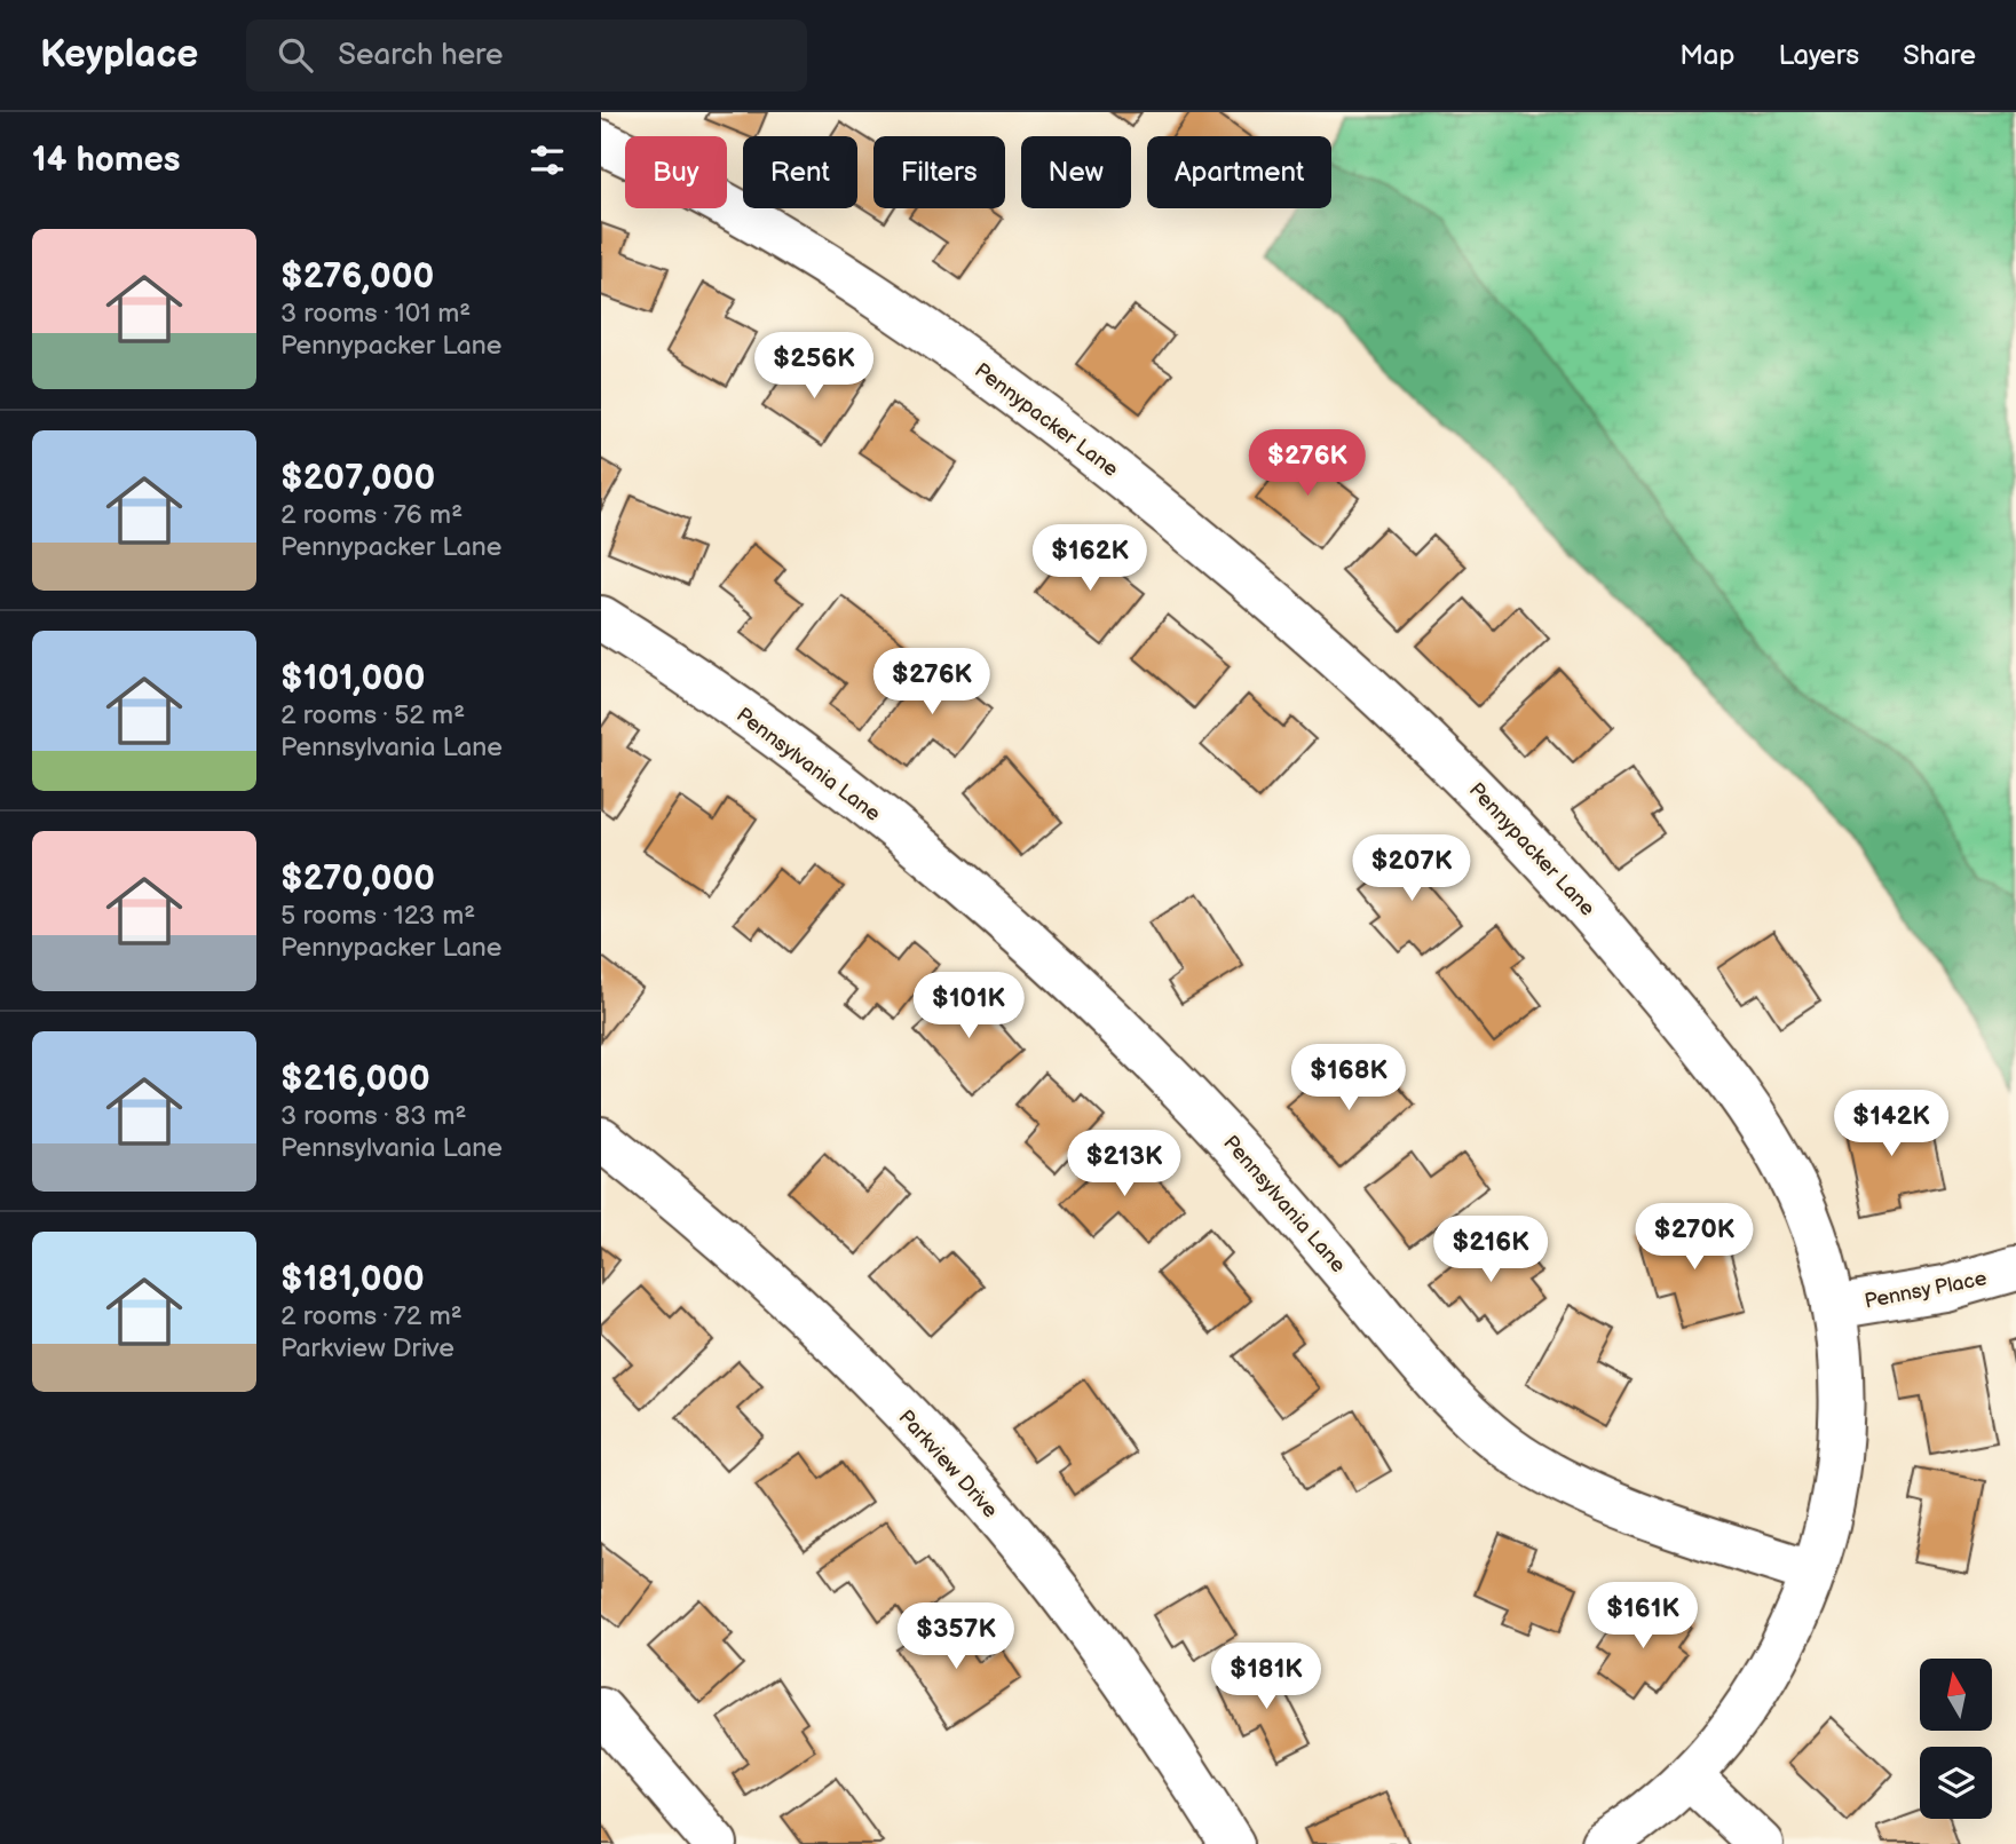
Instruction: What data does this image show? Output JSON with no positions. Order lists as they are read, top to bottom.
{
  "streets": {
    "street": [
      "Pennypacker Lane",
      "Pennsylvania Lane",
      "Pennsy Place",
      "Parkview Drive"
    ]
  },
  "crossings": [
    ["Pennypacker Lane", "Pennsylvania Lane"],
    ["Pennypacker Lane", "Pennsy Place"]
  ],
  "north": "top",
  "page": {
    "header": "Keyplace",
    "search": "Search here",
    "nav": ["Map", "Layers", "Share"],
    "heading": "14 homes",
    "chip": [
      "Buy",
      "Rent",
      "Filters",
      "New",
      "Apartment"
    ],
    "list": [
      {
        "name": "$276,000",
        "note": "3 rooms · 101 m² · Pennypacker Lane"
      },
      {
        "name": "$207,000",
        "note": "2 rooms · 76 m² · Pennypacker Lane"
      },
      {
        "name": "$101,000",
        "note": "2 rooms · 52 m² · Pennsylvania Lane"
      },
      {
        "name": "$270,000",
        "note": "5 rooms · 123 m² · Pennypacker Lane"
      },
      {
        "name": "$216,000",
        "note": "3 rooms · 83 m² · Pennsylvania Lane"
      },
      {
        "name": "$181,000",
        "note": "2 rooms · 72 m² · Parkview Drive"
      }
    ],
    "price": [
      "$256K",
      "$276K",
      "$162K",
      "$276K",
      "$207K",
      "$101K",
      "$168K",
      "$142K",
      "$213K",
      "$270K",
      "$216K",
      "$161K",
      "$357K",
      "$181K"
    ]
  }
}
